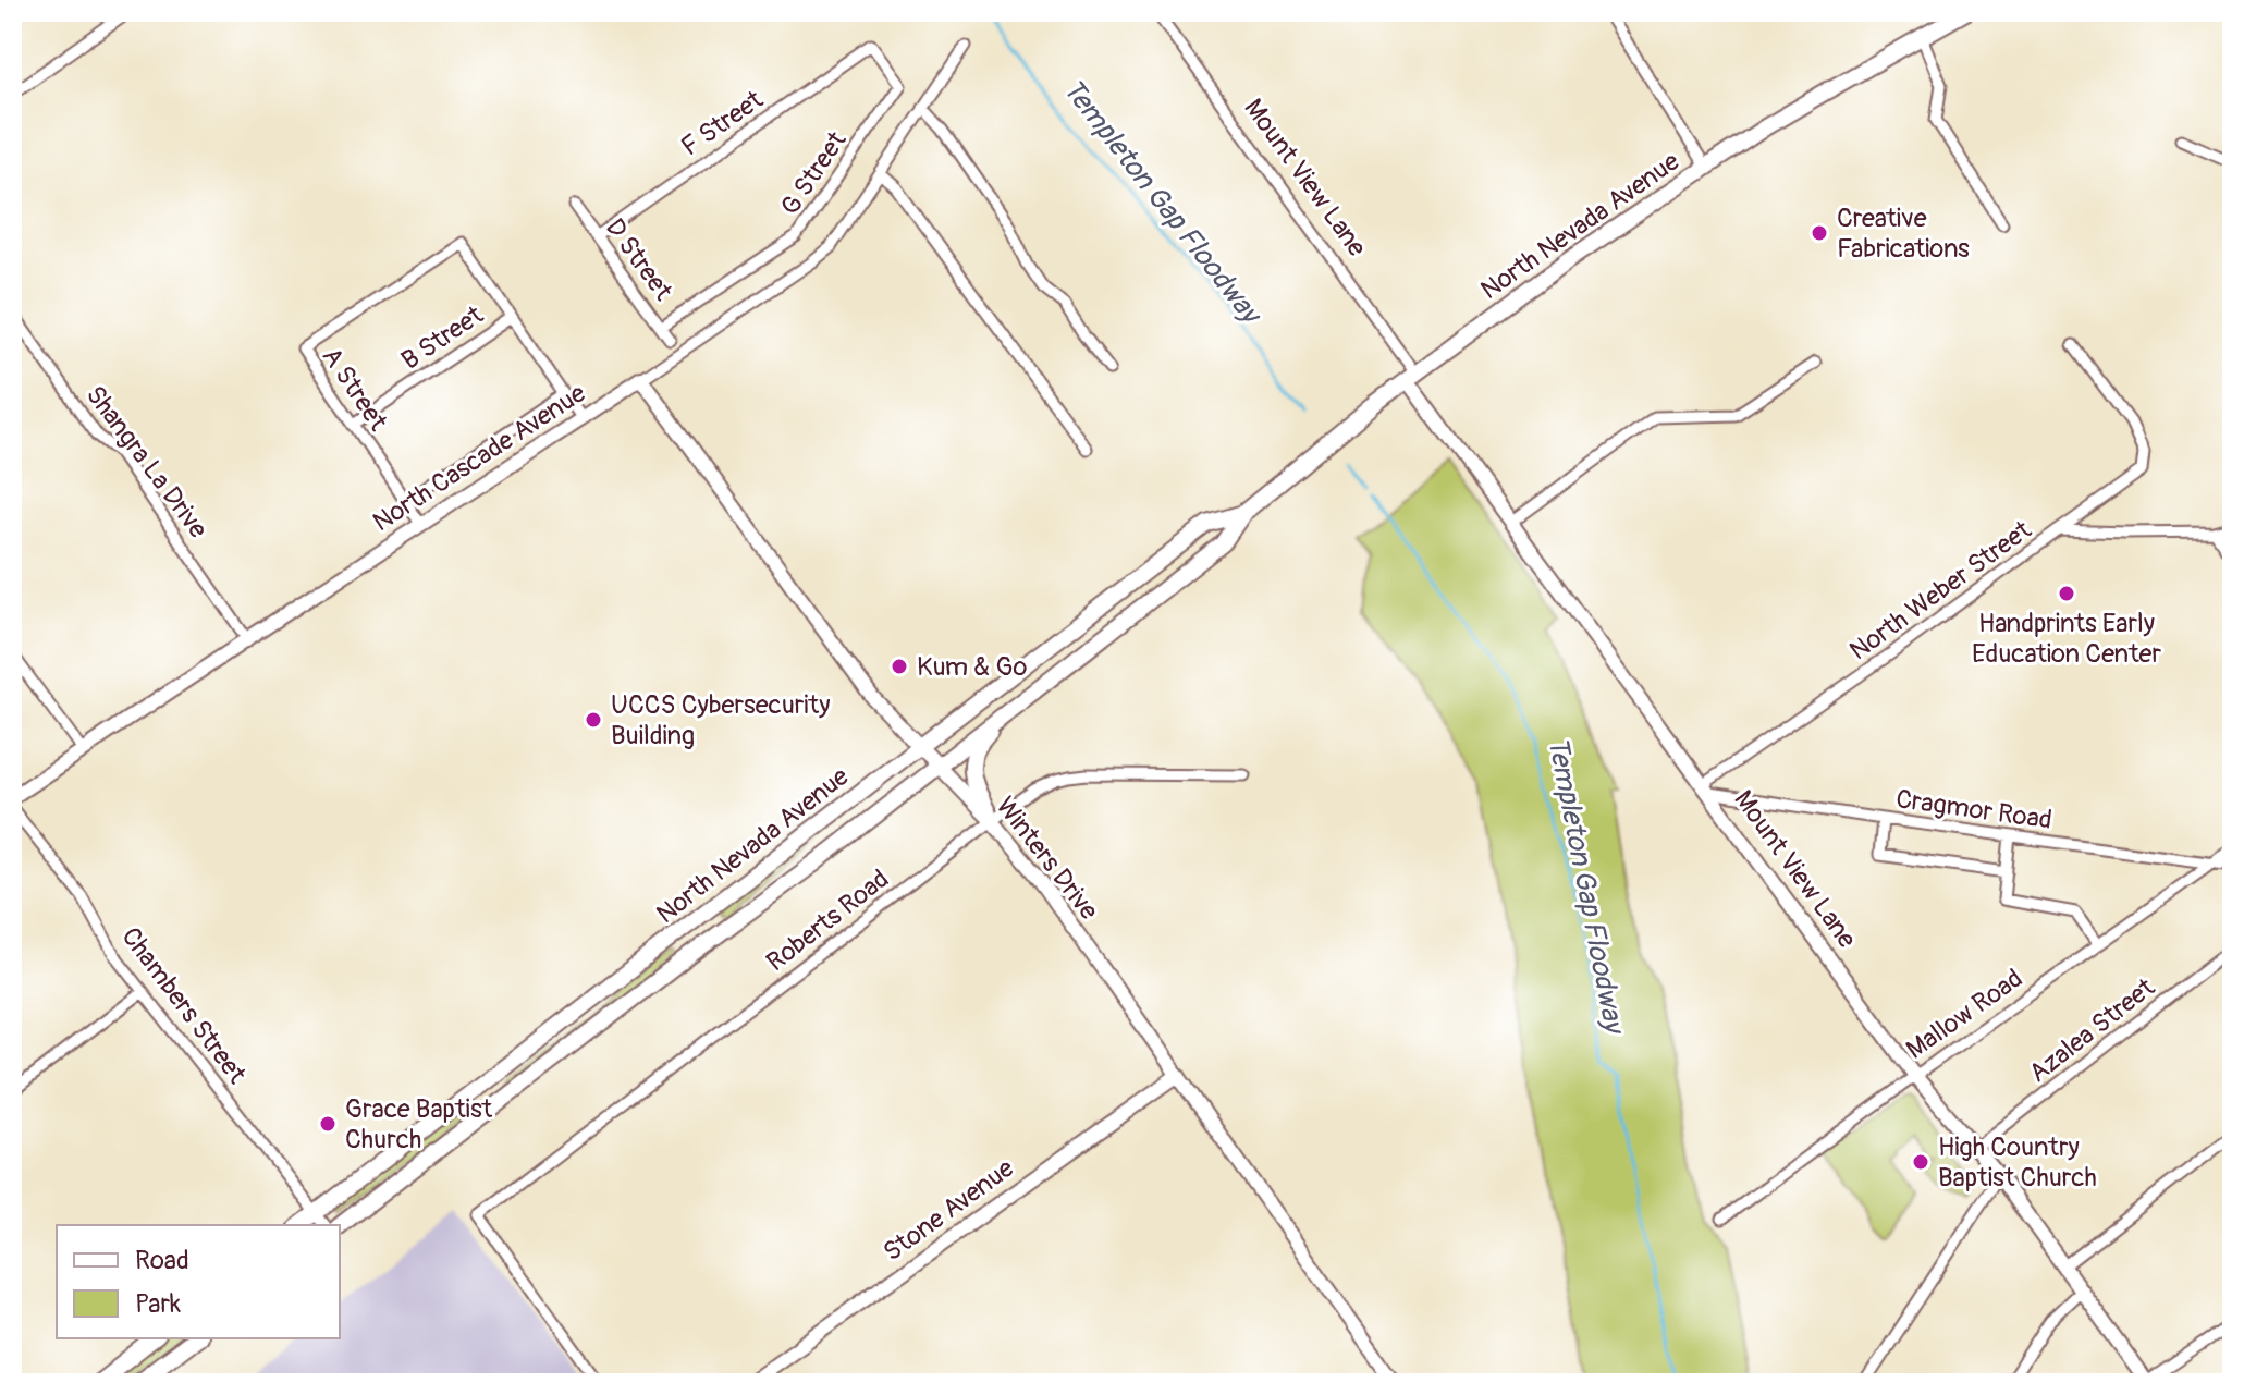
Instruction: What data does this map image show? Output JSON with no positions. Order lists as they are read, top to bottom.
{
  "streets": {
    "main road": ["North Nevada Avenue"],
    "street": [
      "F Street",
      "G Street",
      "Mount View Lane",
      "D Street",
      "B Street",
      "A Street",
      "North Cascade Avenue",
      "Shangra La Drive",
      "North Weber Street",
      "Cragmor Road",
      "Winters Drive",
      "Roberts Road",
      "Chambers Street",
      "Mallow Road",
      "Azalea Street",
      "Stone Avenue"
    ]
  },
  "crossings": [
    ["F Street", "G Street"],
    ["F Street", "D Street"],
    ["G Street", "D Street"],
    ["Mount View Lane", "North Nevada Avenue"],
    ["Mount View Lane", "North Weber Street"],
    ["Mount View Lane", "Cragmor Road"],
    ["Mount View Lane", "Mallow Road"],
    ["Mount View Lane", "Azalea Street"],
    ["North Nevada Avenue", "Winters Drive"],
    ["North Nevada Avenue", "Chambers Street"],
    ["D Street", "North Cascade Avenue"],
    ["B Street", "A Street"],
    ["A Street", "North Cascade Avenue"],
    ["North Cascade Avenue", "Shangra La Drive"],
    ["North Cascade Avenue", "Winters Drive"],
    ["North Weber Street", "Cragmor Road"],
    ["Cragmor Road", "Mallow Road"],
    ["Winters Drive", "Roberts Road"],
    ["Winters Drive", "Stone Avenue"]
  ],
  "water": ["Templeton Gap Floodway"],
  "places": [
    "Creative Fabrications",
    "Handprints Early Education Center",
    "Kum & Go",
    "UCCS Cybersecurity Building",
    "Grace Baptist Church",
    "High Country Baptist Church"
  ],
  "legend": ["Road", "Park"]
}
